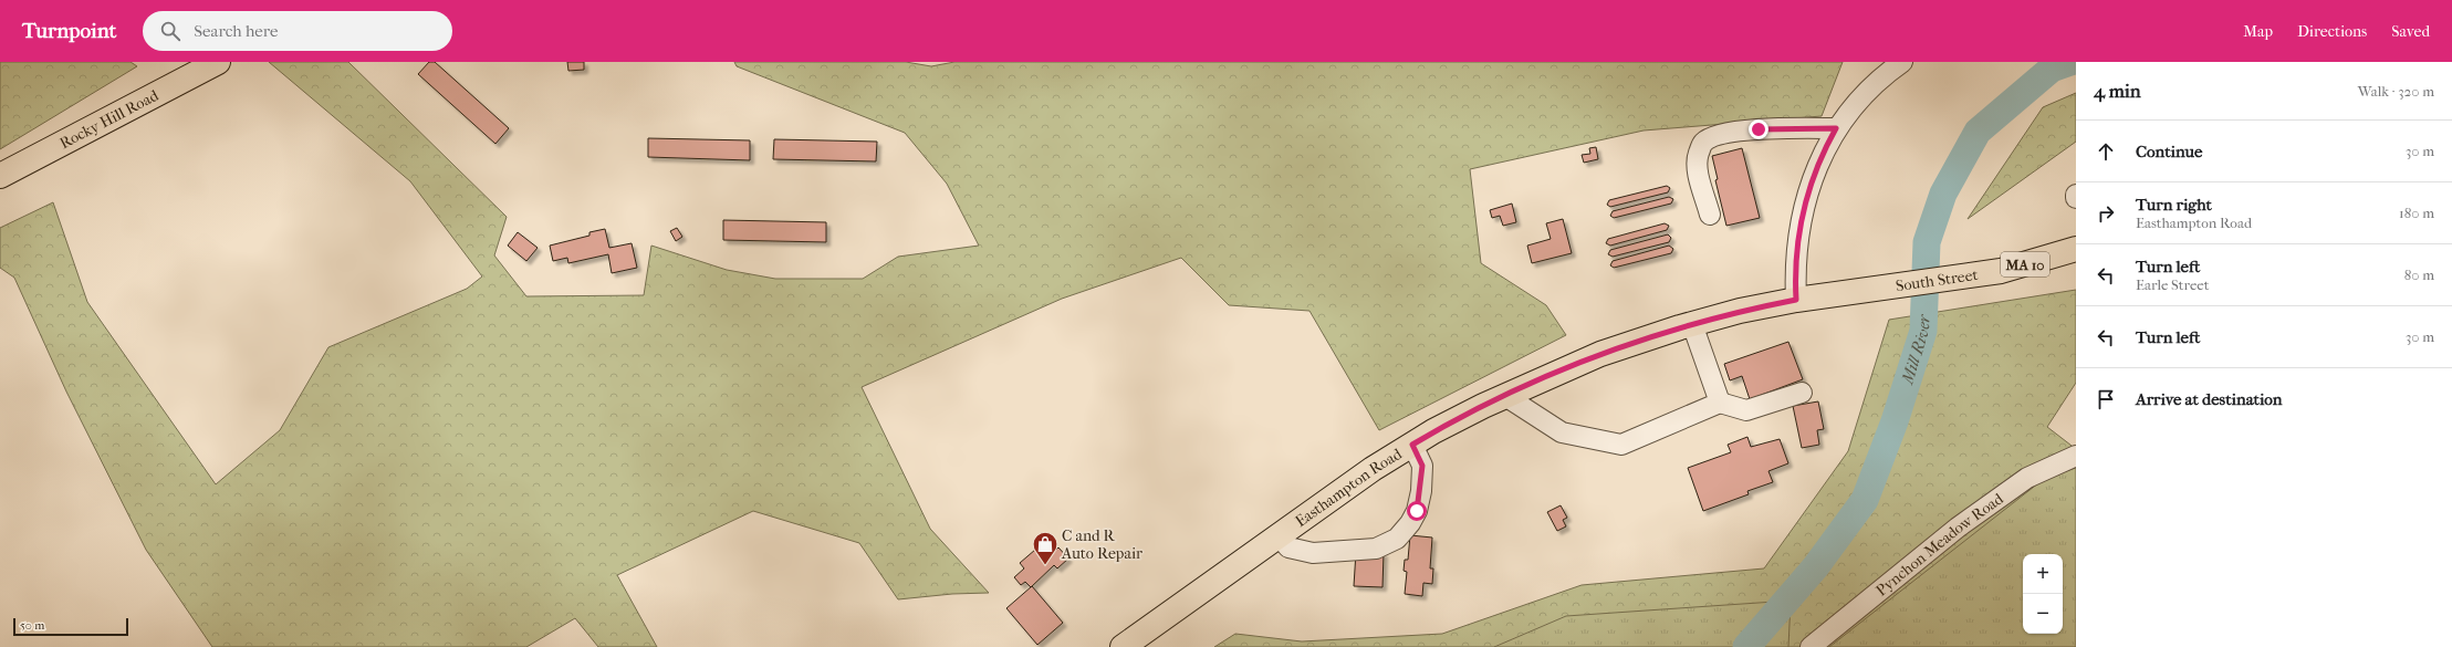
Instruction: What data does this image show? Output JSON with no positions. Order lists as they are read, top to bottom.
{
  "streets": {
    "main road": [
      "Rocky Hill Road",
      "MA 10",
      "South Street",
      "Easthampton Road"
    ],
    "street": ["Pynchon Meadow Road"]
  },
  "crossings": [
    ["South Street", "Easthampton Road"]
  ],
  "water": ["Mill River"],
  "places": {
    "shop": ["C and R Auto Repair"]
  },
  "scale_bar": "50 m",
  "page": {
    "header": "Turnpoint",
    "search": "Search here",
    "nav": ["Map", "Directions", "Saved"],
    "heading": ["4 min", "Walk · 320 m"],
    "list": [
      ["Continue", "30 m"],
      ["Turn right", "Easthampton Road", "180 m"],
      ["Turn left", "Earle Street", "80 m"],
      ["Turn left", "30 m"],
      "Arrive at destination"
    ],
    "map_buttons": ["+", "−"],
    "scale": "50 m"
  }
}
